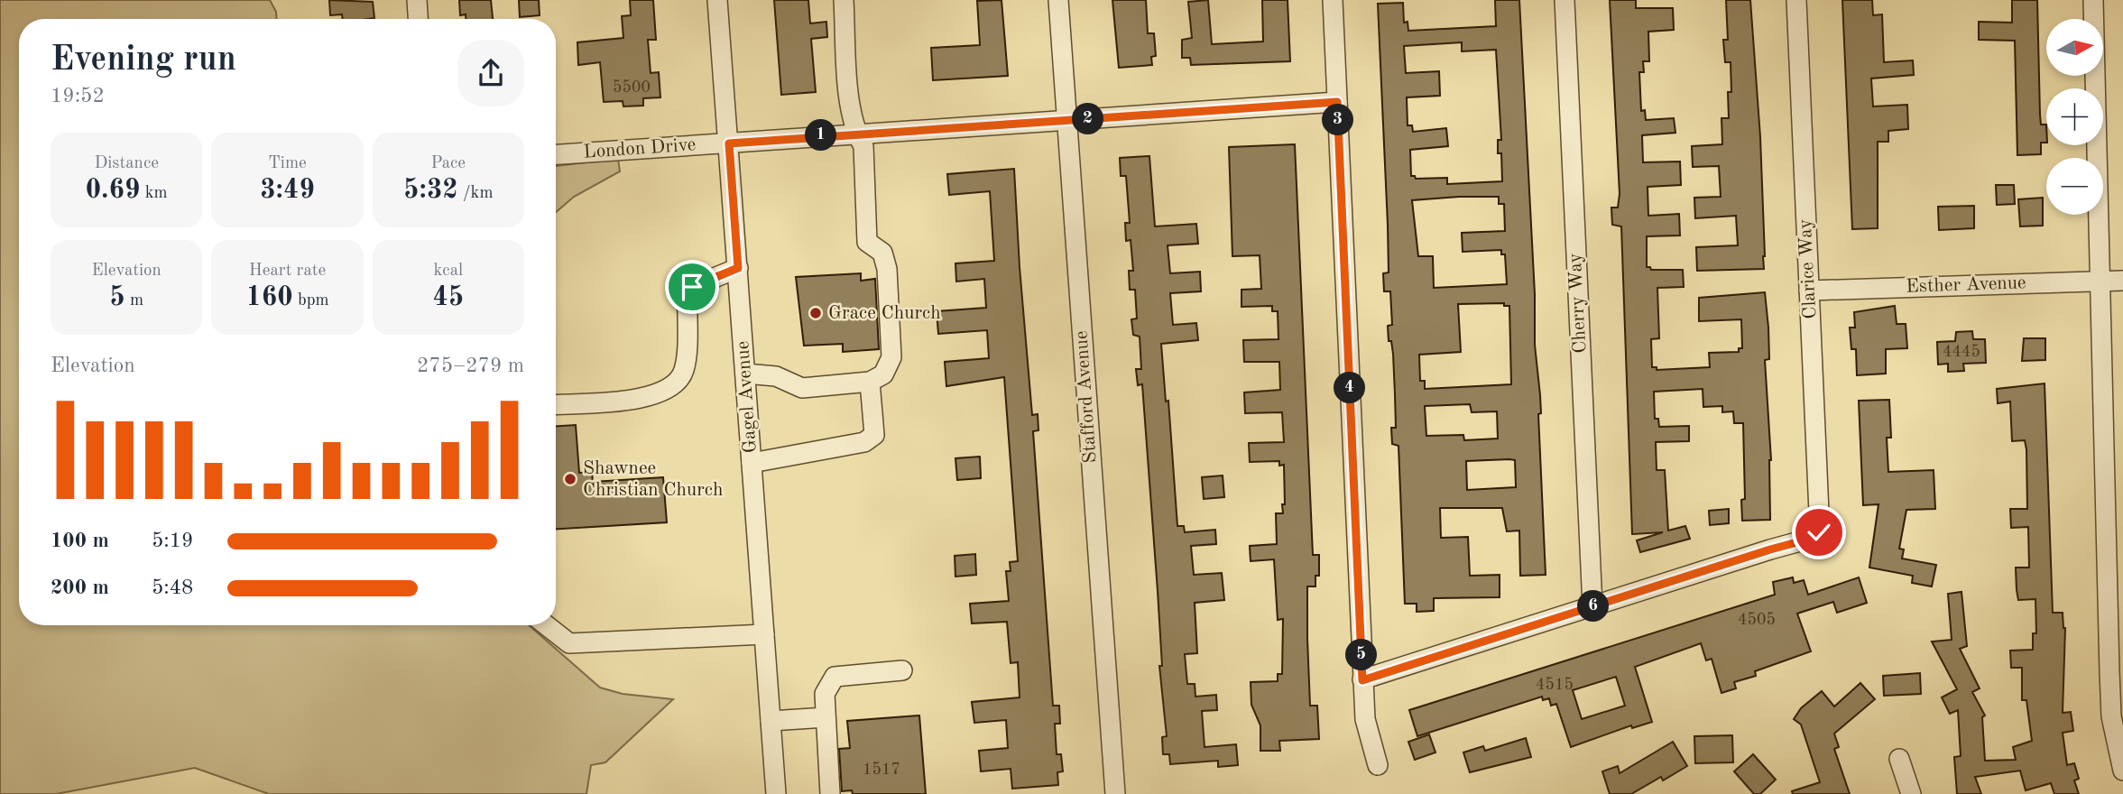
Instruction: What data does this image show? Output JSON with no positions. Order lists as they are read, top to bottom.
{
  "streets": {
    "street": [
      "London Drive",
      "Clarice Way",
      "Esther Avenue",
      "Cherry Way",
      "Gagel Avenue",
      "Stafford Avenue"
    ]
  },
  "crossings": [
    ["London Drive", "Gagel Avenue"],
    ["London Drive", "Stafford Avenue"],
    ["Clarice Way", "Esther Avenue"],
    ["Clarice Way", "Cherry Way"]
  ],
  "places": ["Grace Church", "Shawnee Christian Church"],
  "house_numbers": [
    "5500",
    "4445",
    "4505",
    "4515",
    "1517"
  ],
  "north": "right",
  "page": {
    "map_buttons": ["+", "−"],
    "heading": ["Evening run", "19:52"],
    "pins": [
      "2",
      "3",
      "1",
      "4",
      "6",
      "5"
    ],
    "stats": [
      ["Distance", "0.69 km"],
      ["Time", "3:49"],
      ["Pace", "5:32 /km"],
      ["Elevation", "5 m"],
      ["Heart rate", "160 bpm"],
      ["kcal", "45"]
    ],
    "chart": ["Elevation", "275–279 m"],
    "list": [
      {
        "name": "100 m",
        "note": "5:19"
      },
      {
        "name": "200 m",
        "note": "5:48"
      }
    ]
  }
}
